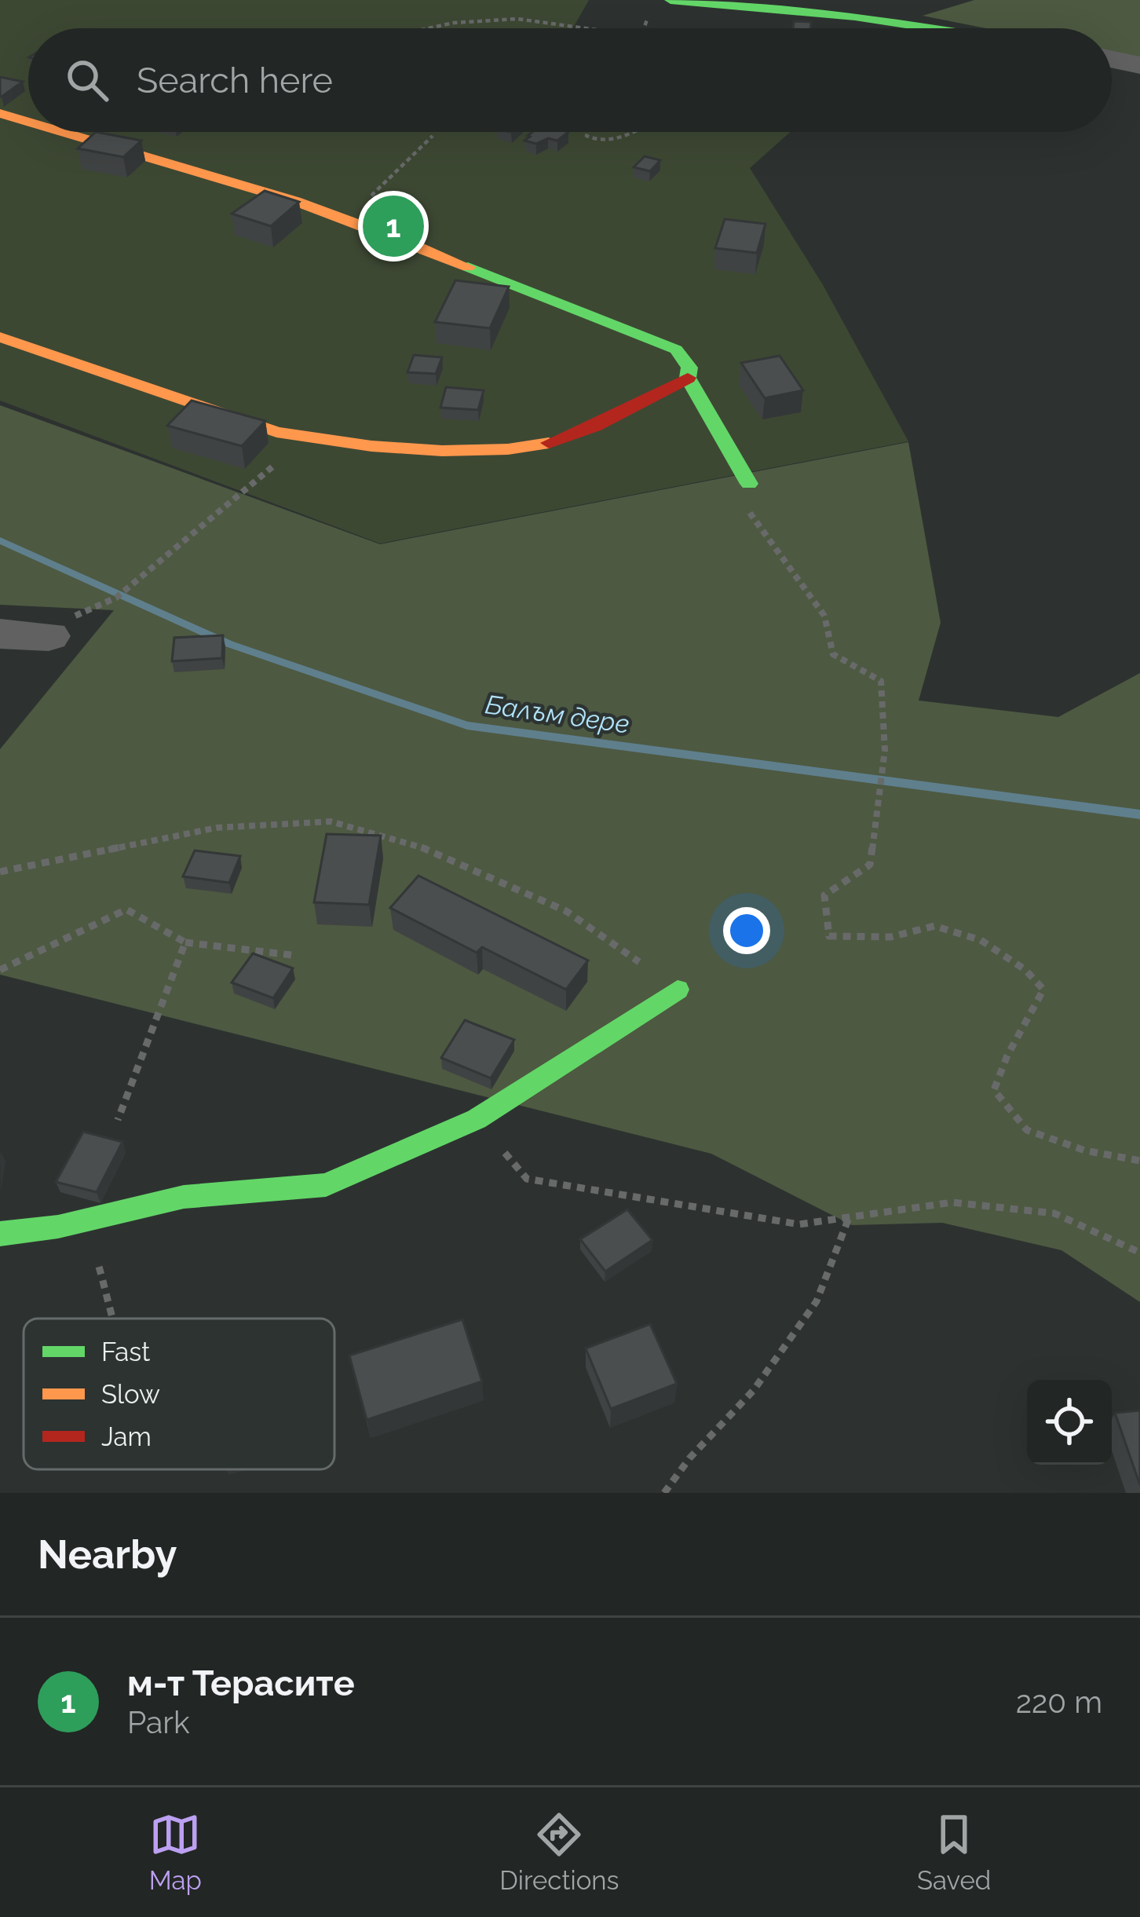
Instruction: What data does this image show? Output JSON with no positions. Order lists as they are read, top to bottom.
{
  "water": ["Балъм дере"],
  "legend": ["Fast", "Slow", "Jam"],
  "page": {
    "search": "Search here",
    "pins": "1",
    "heading": "Nearby",
    "list": [
      {
        "mark": "1",
        "name": "м-т Терасите",
        "note": "Park",
        "value": "220 m"
      }
    ],
    "nav": ["Map", "Directions", "Saved"]
  }
}
